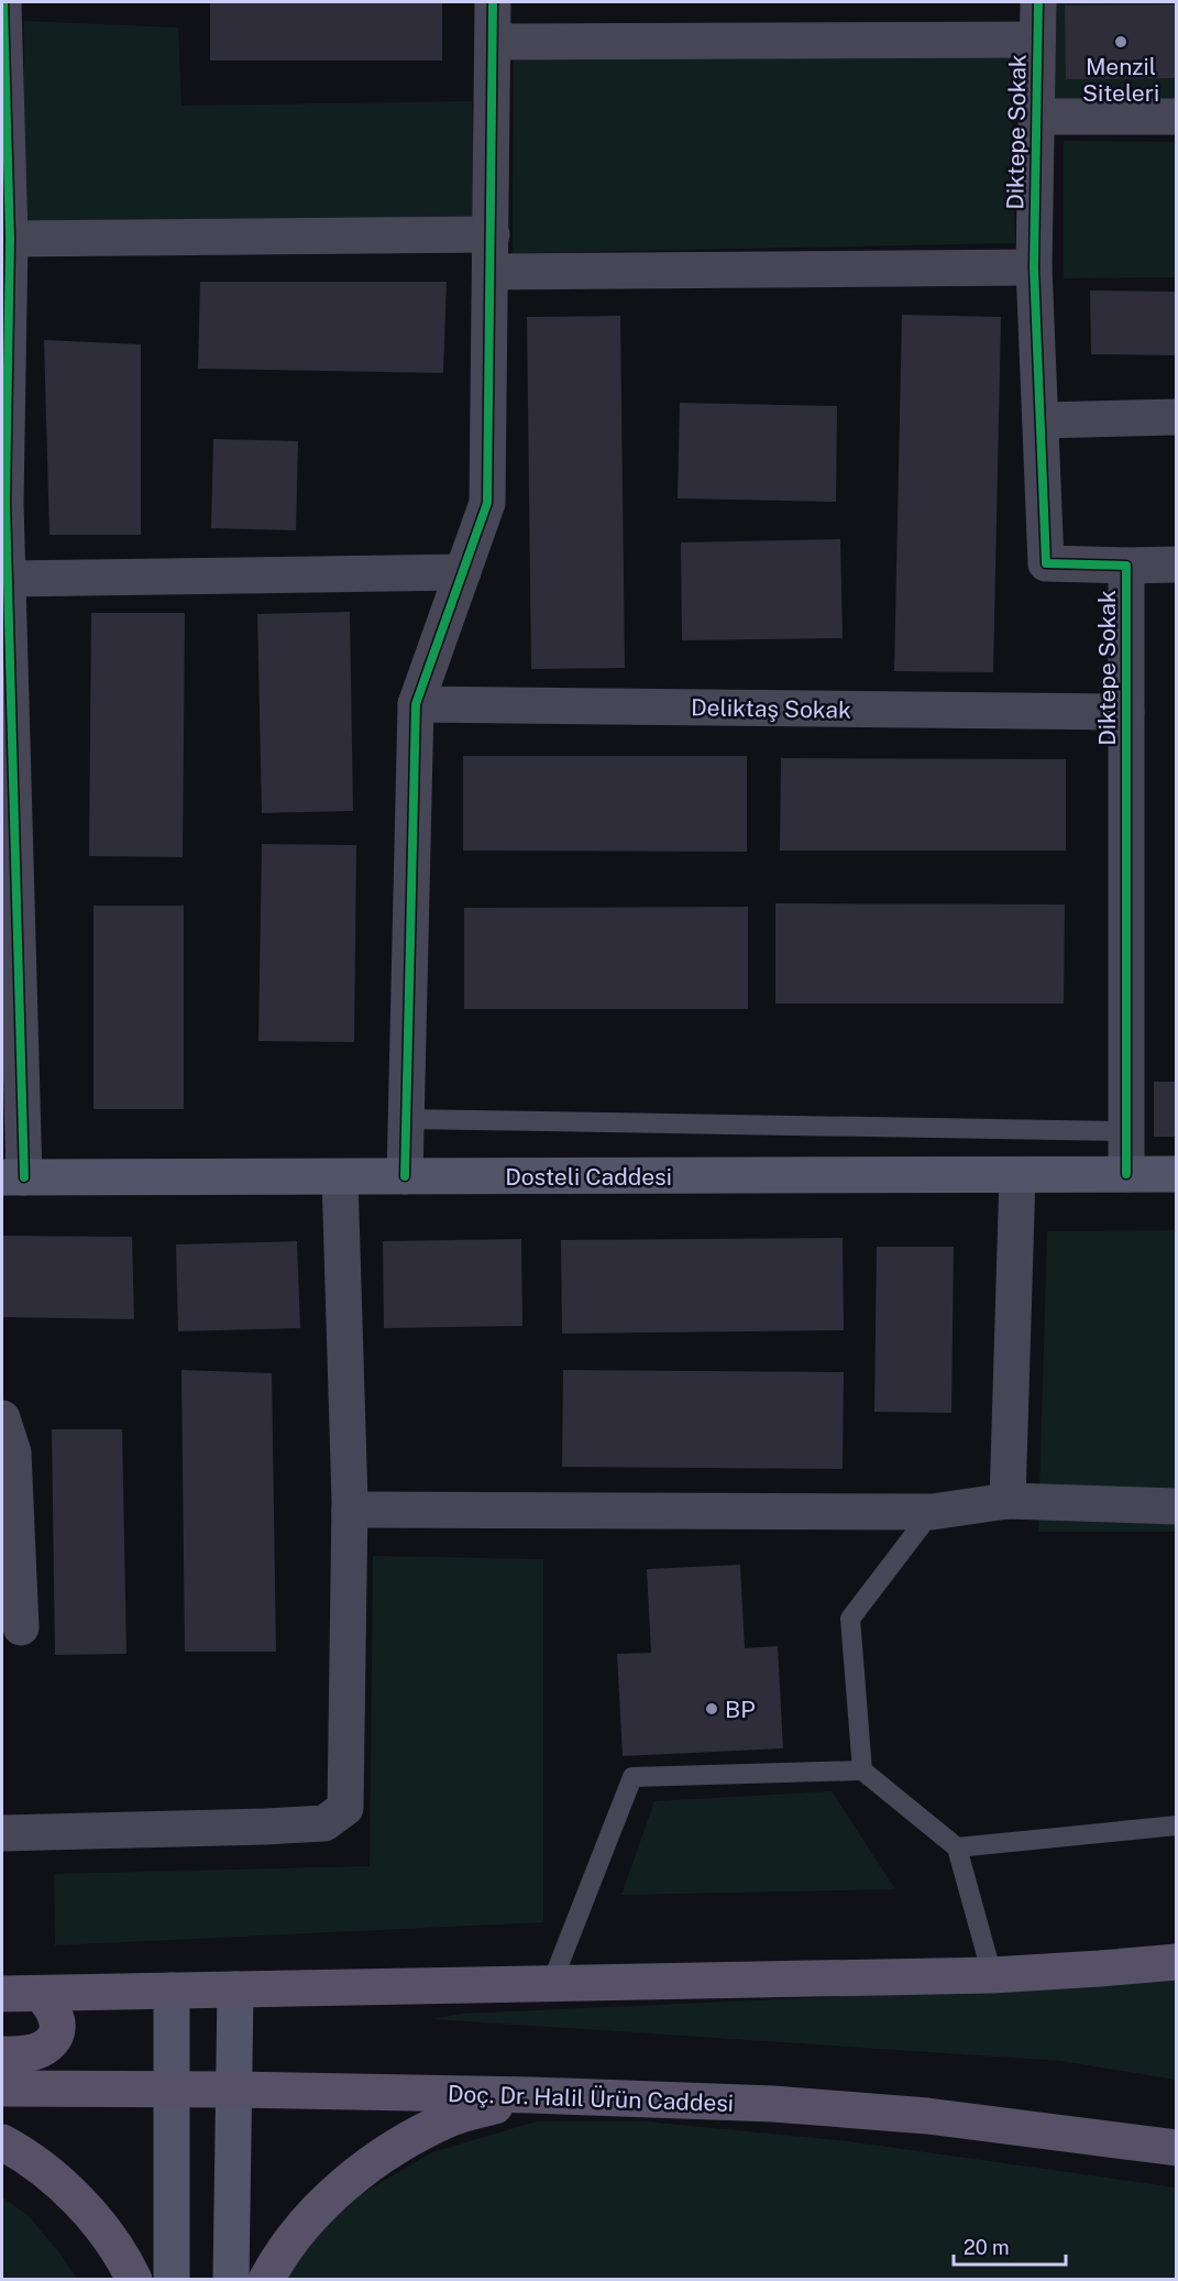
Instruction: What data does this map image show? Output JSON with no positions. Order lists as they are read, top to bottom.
{
  "streets": {
    "main road": ["Doç. Dr. Halil Ürün Caddesi"],
    "street": ["Diktepe Sokak", "Deliktaş Sokak", "Dosteli Caddesi"]
  },
  "crossings": [
    ["Diktepe Sokak", "Deliktaş Sokak"],
    ["Diktepe Sokak", "Dosteli Caddesi"]
  ],
  "places": ["Menzil Siteleri", "BP"],
  "scale_bar": "20 m"
}
